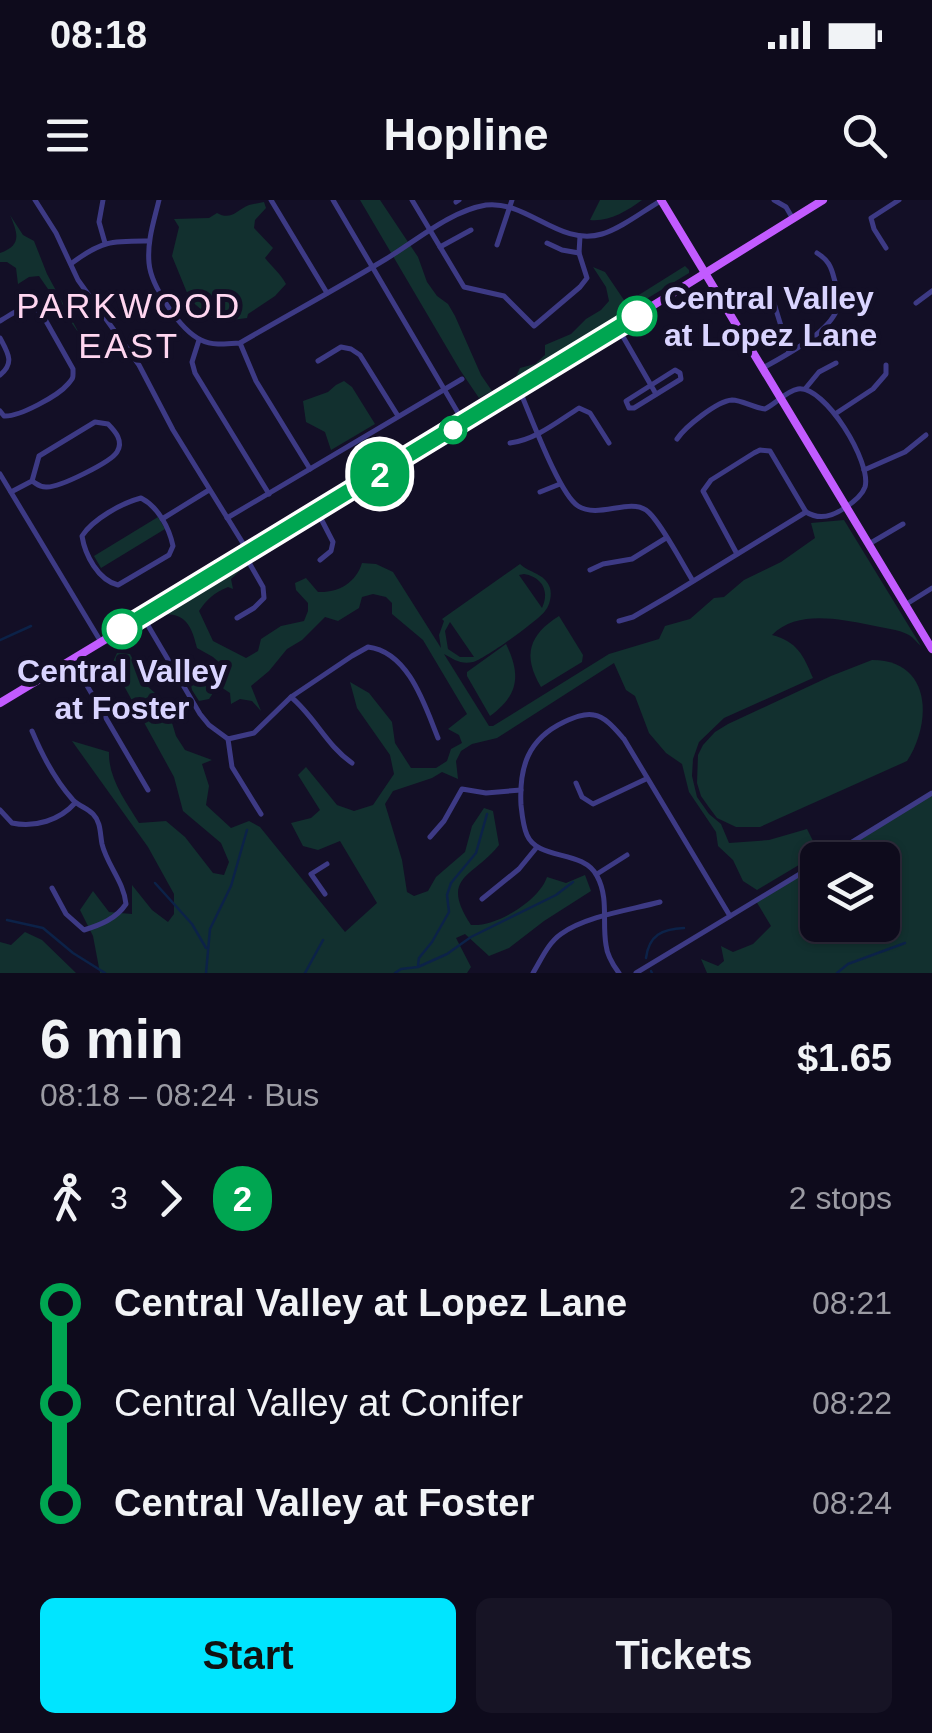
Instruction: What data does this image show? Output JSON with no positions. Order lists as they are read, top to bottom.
{
  "districts": ["PARKWOOD EAST"],
  "places": ["Central Valley at Lopez Lane", "Central Valley at Foster"],
  "lines": ["bus line 2"],
  "page": {
    "status": "08:18",
    "header": "Hopline",
    "on_map": "2",
    "heading": ["6 min", "08:18 – 08:24 · Bus", "$1.65"],
    "legs": ["3", "2", "2 stops"],
    "list": [
      {
        "name": "Central Valley at Lopez Lane",
        "value": "08:21"
      },
      {
        "name": "Central Valley at Conifer",
        "value": "08:22"
      },
      {
        "name": "Central Valley at Foster",
        "value": "08:24"
      }
    ],
    "buttons": ["Start", "Tickets"]
  }
}
